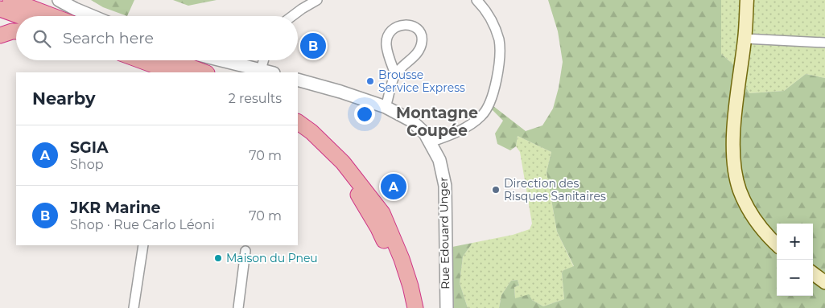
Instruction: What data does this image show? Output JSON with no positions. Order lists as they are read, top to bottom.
{
  "streets": {
    "street": ["Rue Edouard Unger"]
  },
  "districts": ["Montagne Coupée"],
  "places": ["Brousse Service Express", "Direction des Risques Sanitaires", "Maison du Pneu"],
  "page": {
    "search": "Search here",
    "pins": ["B", "A"],
    "heading": ["Nearby", "2 results"],
    "list": [
      {
        "mark": "A",
        "name": "SGIA",
        "note": "Shop",
        "value": "70 m"
      },
      {
        "mark": "B",
        "name": "JKR Marine",
        "note": "Shop · Rue Carlo Léoni",
        "value": "70 m"
      }
    ],
    "map_buttons": ["+", "−"]
  }
}
